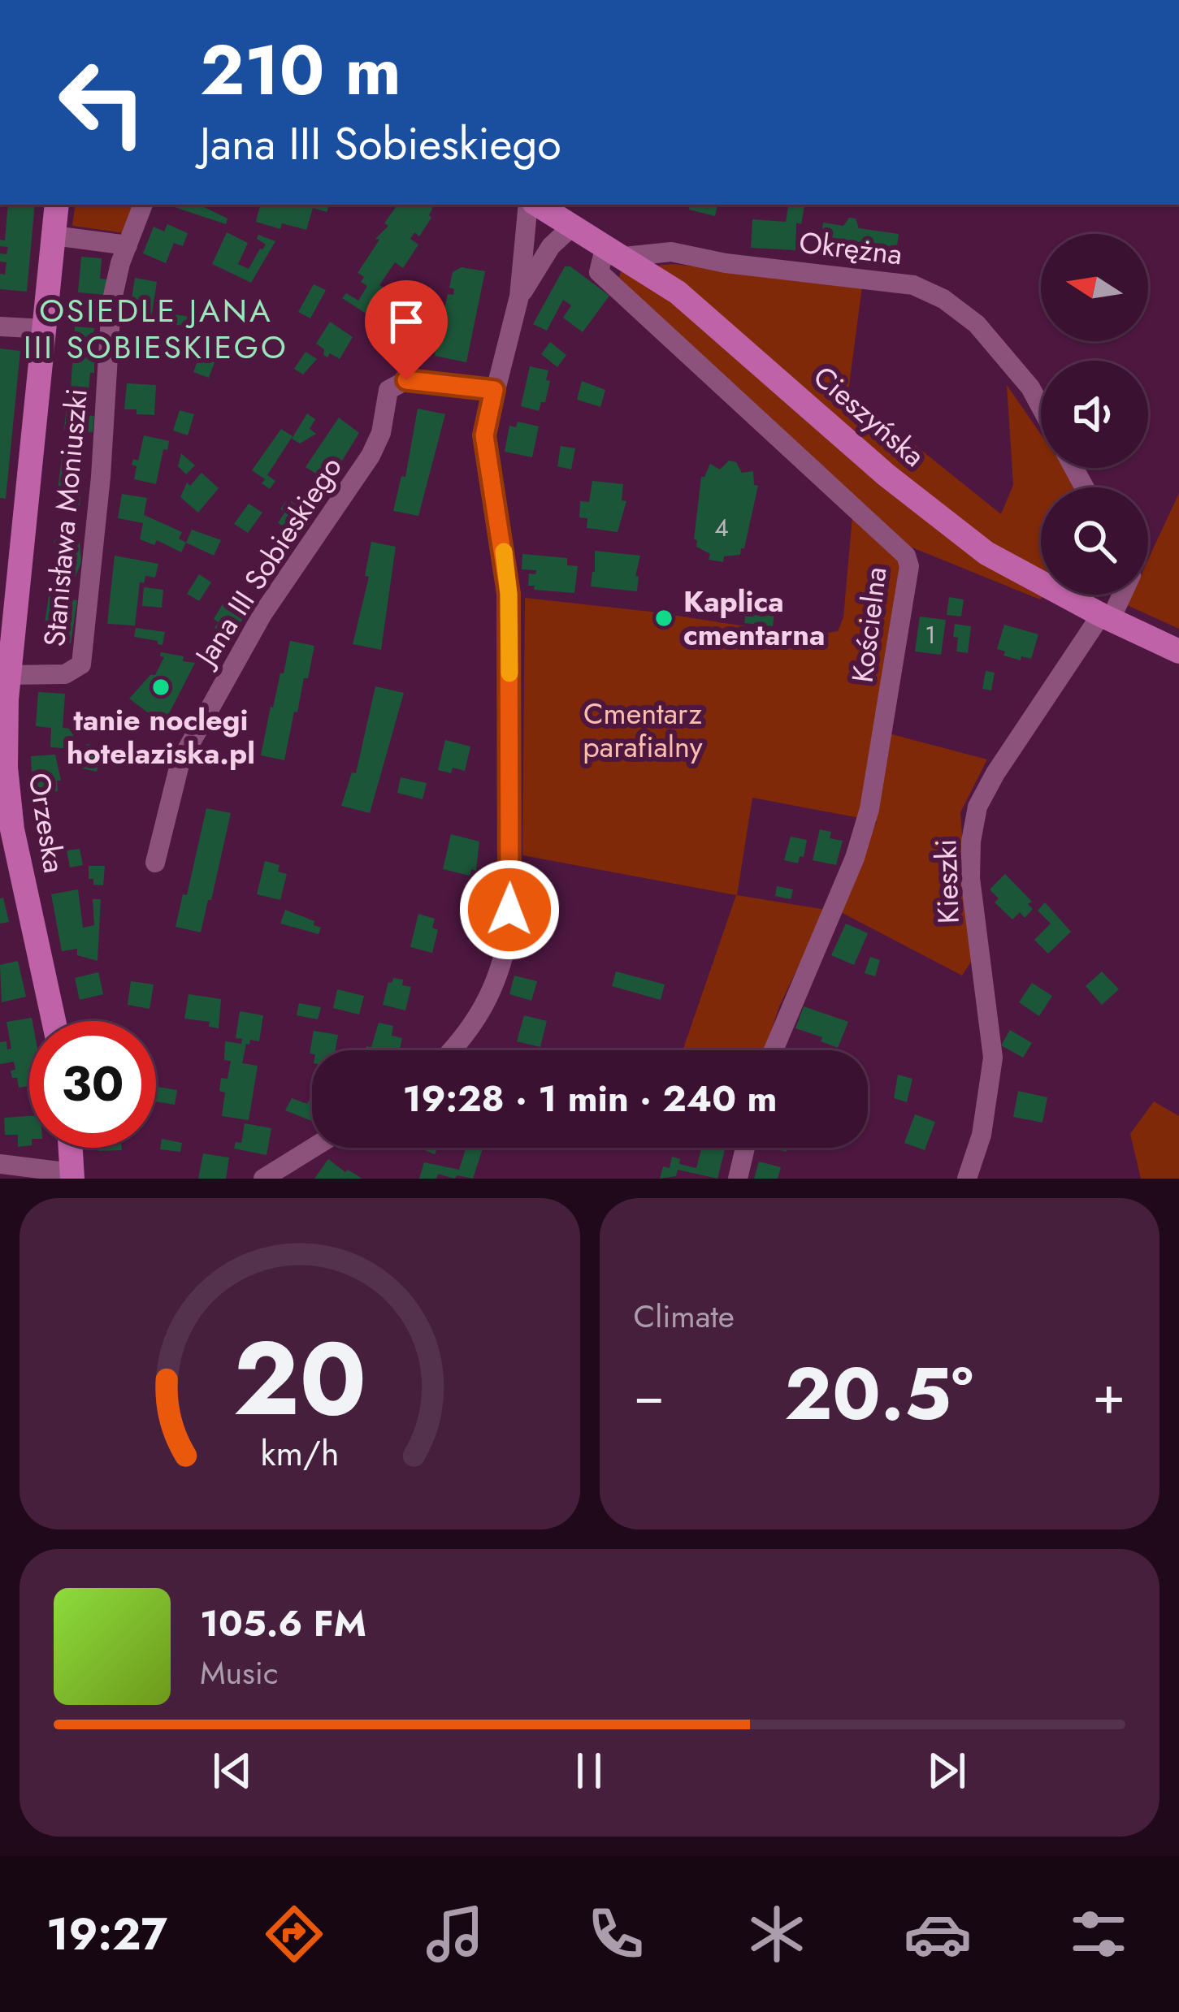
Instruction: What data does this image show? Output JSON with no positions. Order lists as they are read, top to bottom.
{
  "streets": {
    "street": [
      "Okrężna",
      "Cieszyńska",
      "Stanisława Moniuszki",
      "Jana III Sobieskiego",
      "Kościelna",
      "Orzeska",
      "Kieszki"
    ]
  },
  "crossings": [
    ["Okrężna", "Cieszyńska"],
    ["Okrężna", "Kościelna"],
    ["Cieszyńska", "Kościelna"],
    ["Cieszyńska", "Kieszki"],
    ["Stanisława Moniuszki", "Orzeska"]
  ],
  "districts": ["OSIEDLE JANA III SOBIESKIEGO"],
  "parks": ["Cmentarz parafialny"],
  "places": ["Kaplica cmentarna", "tanie noclegi hotelaziska.pl"],
  "house_numbers": ["4", "1"],
  "north": "left",
  "page": {
    "turn": ["210 m", "Jana III Sobieskiego"],
    "limit": "30",
    "trip": "19:28 · 1 min · 240 m",
    "tile": "Climate",
    "heat": ["−", "20.5°", "+"],
    "song": ["105.6 FM", "Music"],
    "tabs": "19:27",
    "gauge": ["20", "km/h"]
  }
}
